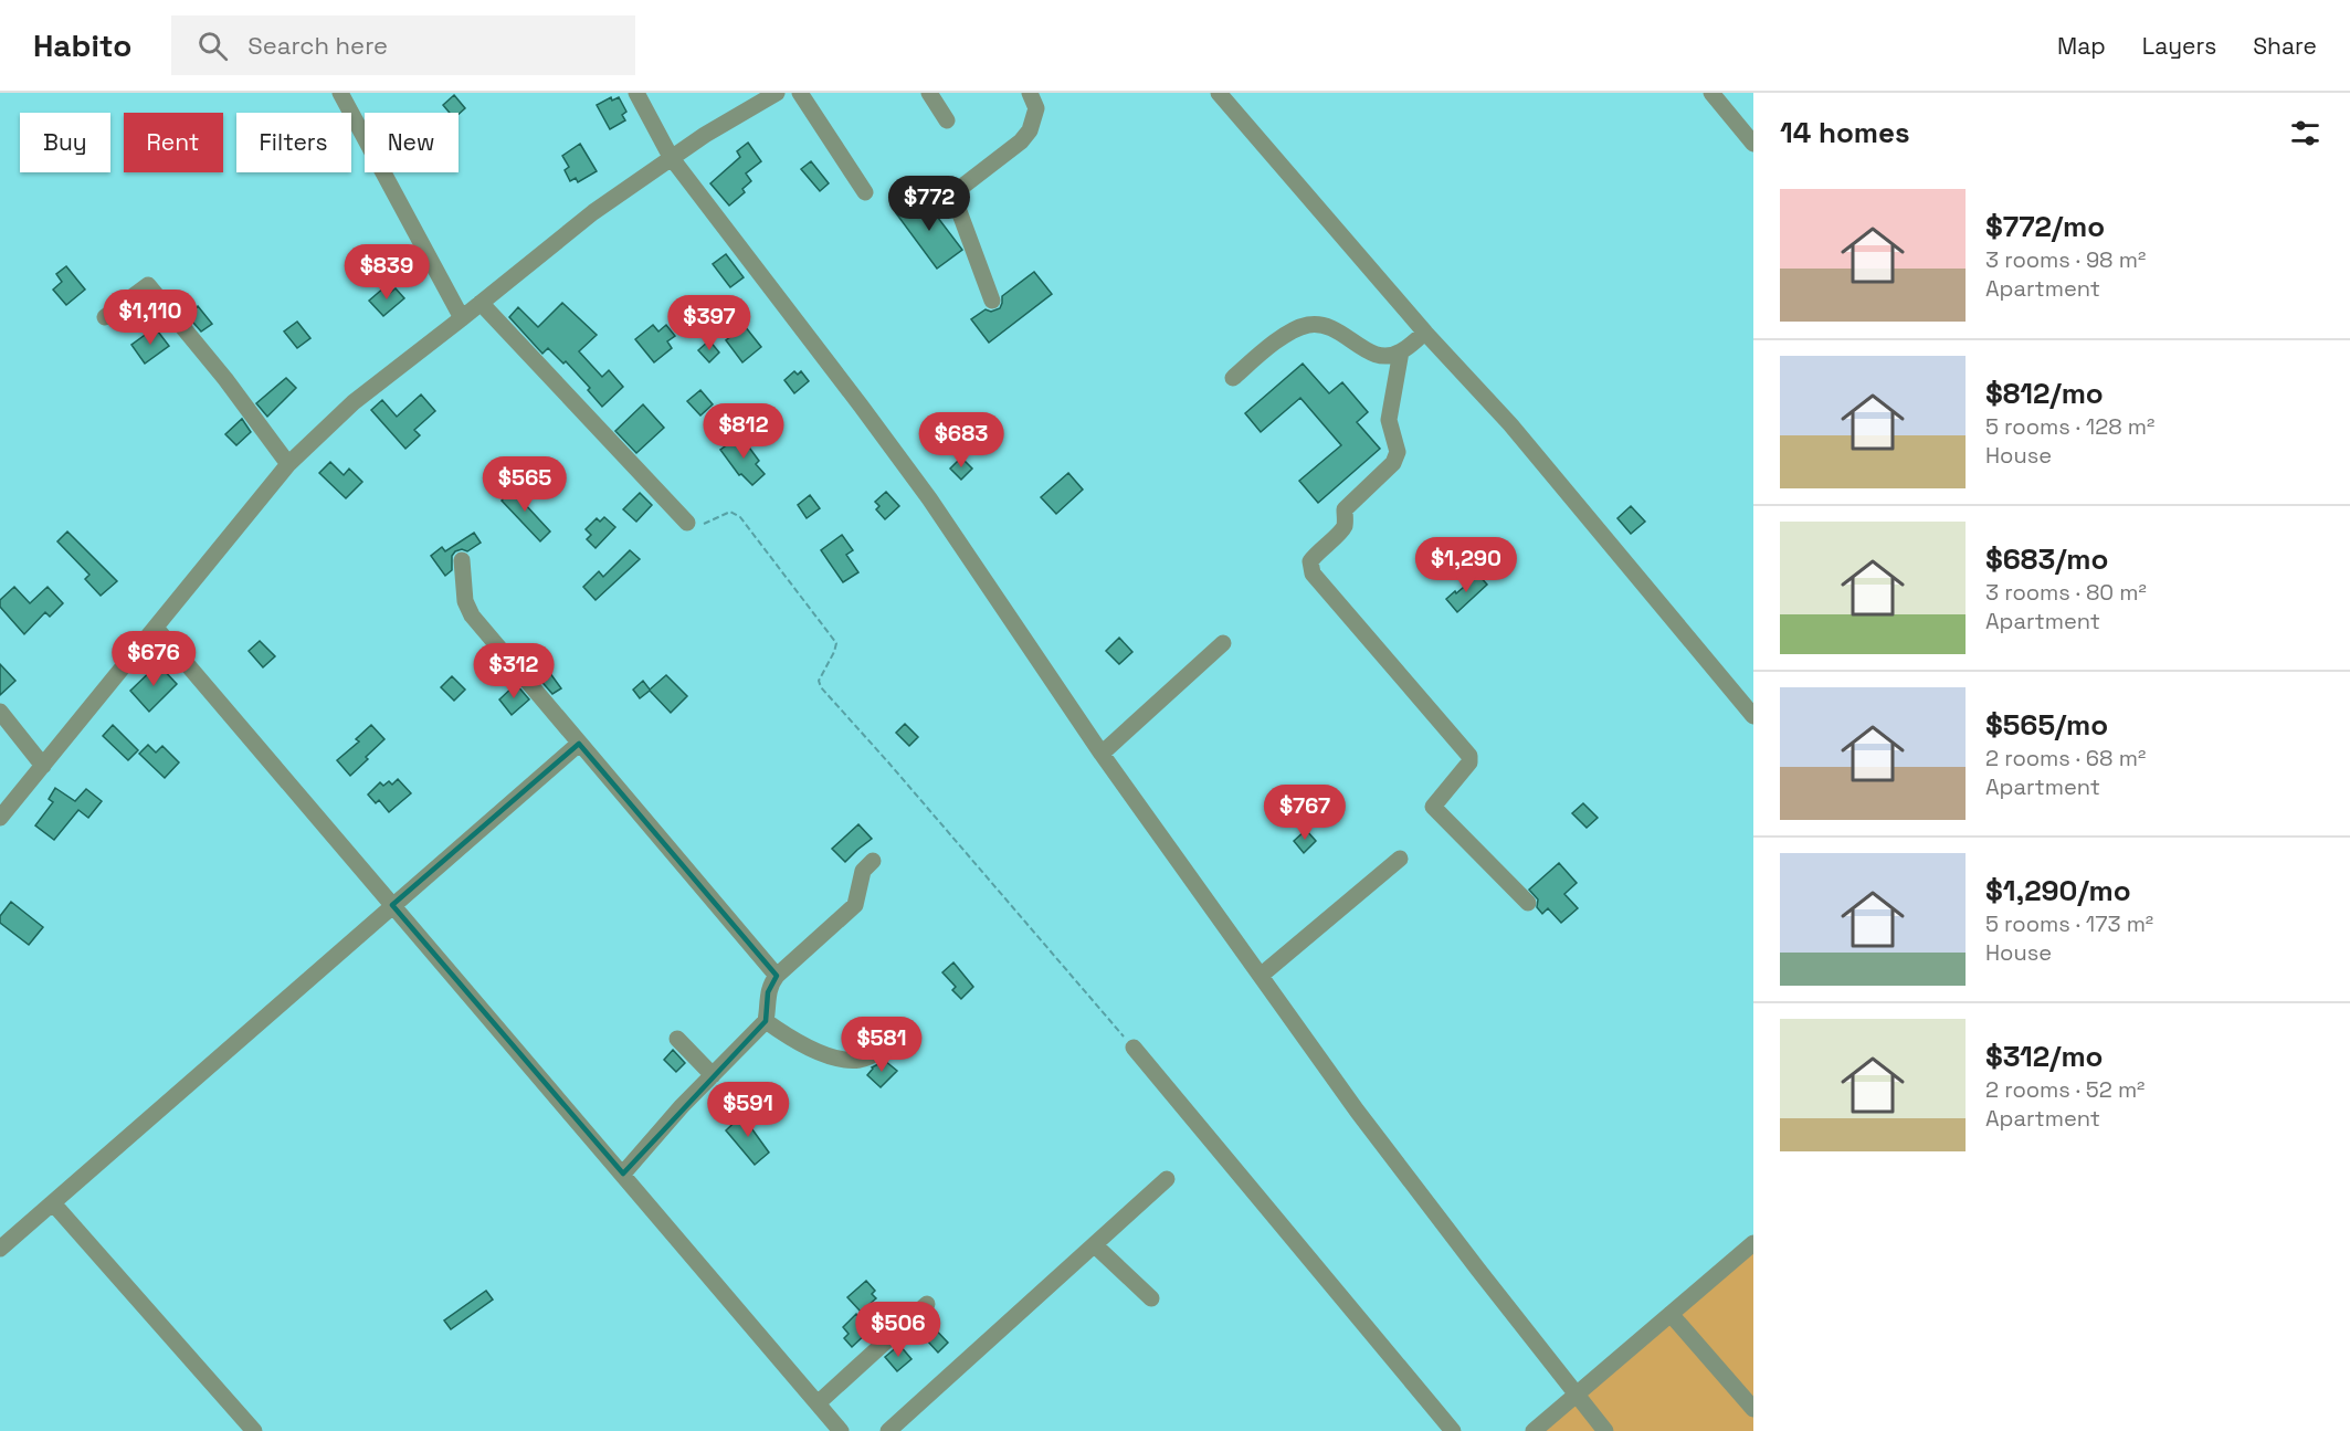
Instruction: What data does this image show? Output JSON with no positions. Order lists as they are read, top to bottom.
{
  "page": {
    "header": "Habito",
    "search": "Search here",
    "nav": ["Map", "Layers", "Share"],
    "heading": "14 homes",
    "chip": [
      "Buy",
      "Rent",
      "Filters",
      "New"
    ],
    "list": [
      {
        "name": "$772/mo",
        "note": "3 rooms · 98 m² · Apartment"
      },
      {
        "name": "$812/mo",
        "note": "5 rooms · 128 m² · House"
      },
      {
        "name": "$683/mo",
        "note": "3 rooms · 80 m² · Apartment"
      },
      {
        "name": "$565/mo",
        "note": "2 rooms · 68 m² · Apartment"
      },
      {
        "name": "$1,290/mo",
        "note": "5 rooms · 173 m² · House"
      },
      {
        "name": "$312/mo",
        "note": "2 rooms · 52 m² · Apartment"
      }
    ],
    "price": [
      "$772",
      "$839",
      "$1,110",
      "$397",
      "$812",
      "$683",
      "$565",
      "$1,290",
      "$676",
      "$312",
      "$767",
      "$581",
      "$591",
      "$506"
    ]
  }
}
